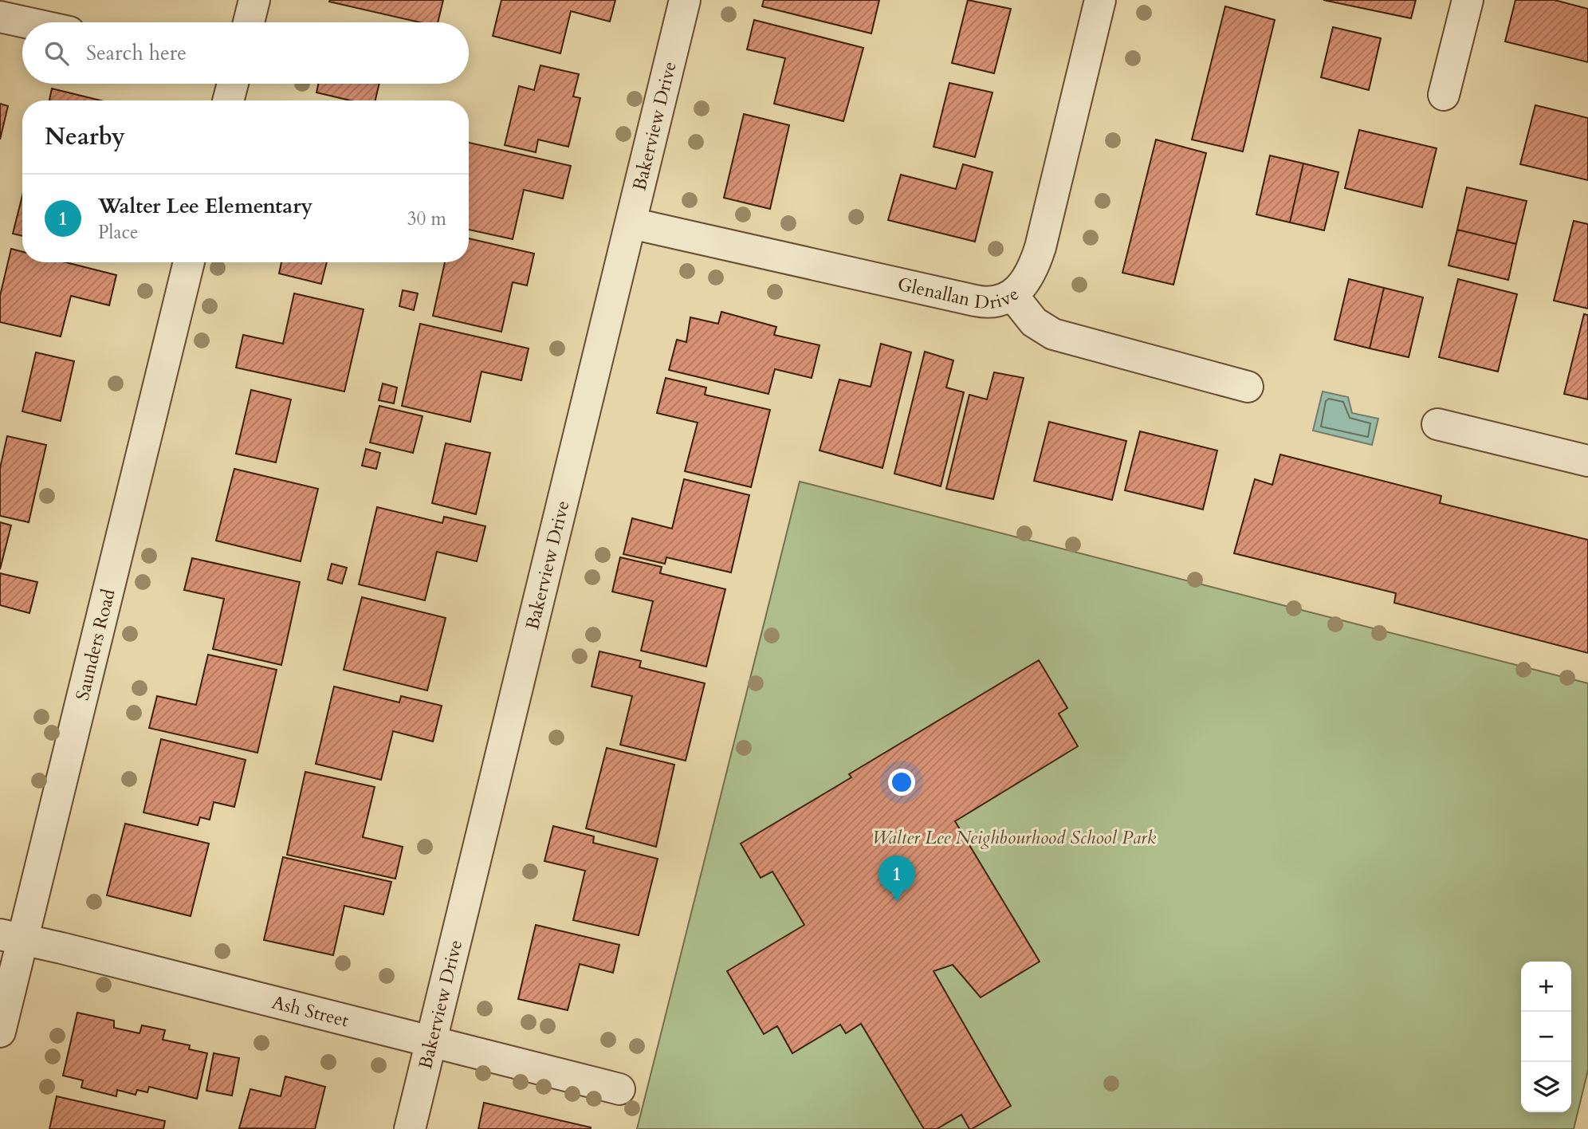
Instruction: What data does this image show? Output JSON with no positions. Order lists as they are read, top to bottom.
{
  "streets": {
    "street": [
      "Bakerview Drive",
      "Glenallan Drive",
      "Saunders Road",
      "Ash Street"
    ]
  },
  "crossings": [
    ["Bakerview Drive", "Glenallan Drive"],
    ["Bakerview Drive", "Ash Street"],
    ["Saunders Road", "Ash Street"]
  ],
  "parks": ["Walter Lee Neighbourhood School Park"],
  "page": {
    "search": "Search here",
    "heading": "Nearby",
    "list": [
      {
        "mark": "1",
        "name": "Walter Lee Elementary",
        "note": "Place",
        "value": "30 m"
      }
    ],
    "pins": "1",
    "map_buttons": ["+", "−"]
  }
}
